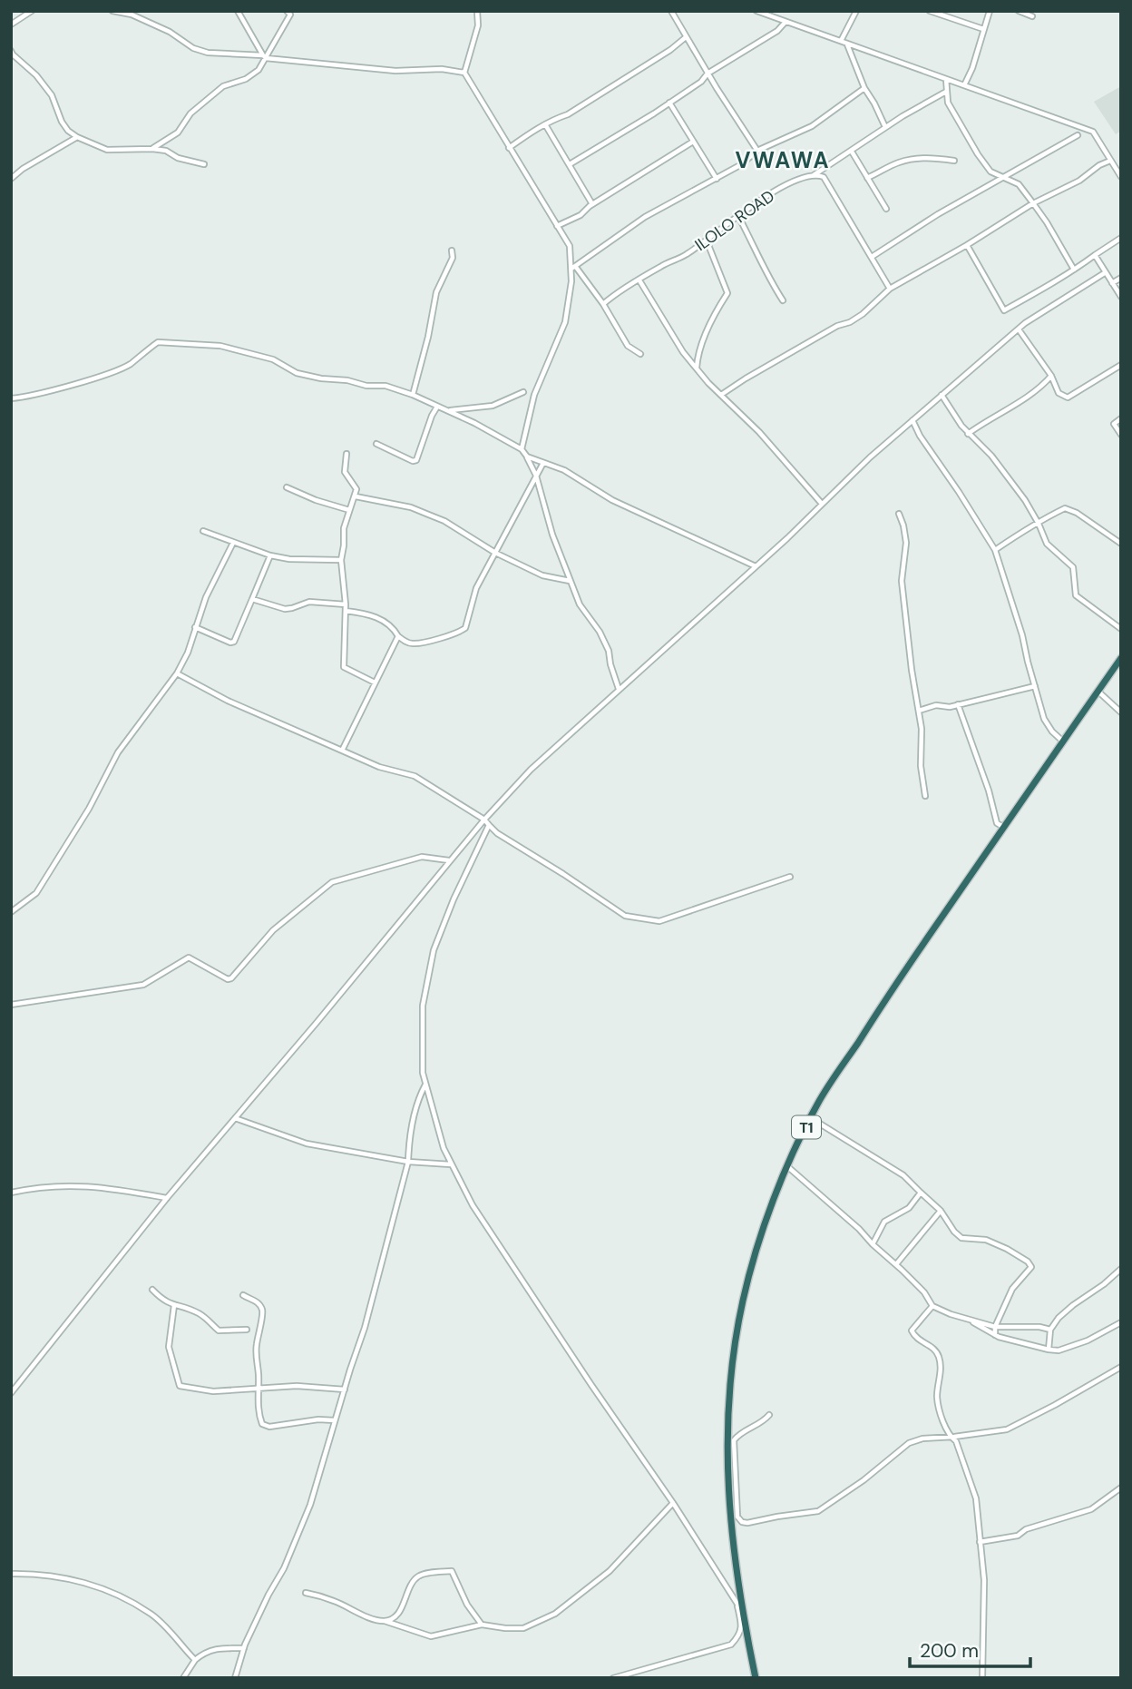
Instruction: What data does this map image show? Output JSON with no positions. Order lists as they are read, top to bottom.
{
  "streets": {
    "highway": ["T1"],
    "street": ["ILOLO ROAD"]
  },
  "districts": ["VWAWA"],
  "scale_bar": "200 m"
}
